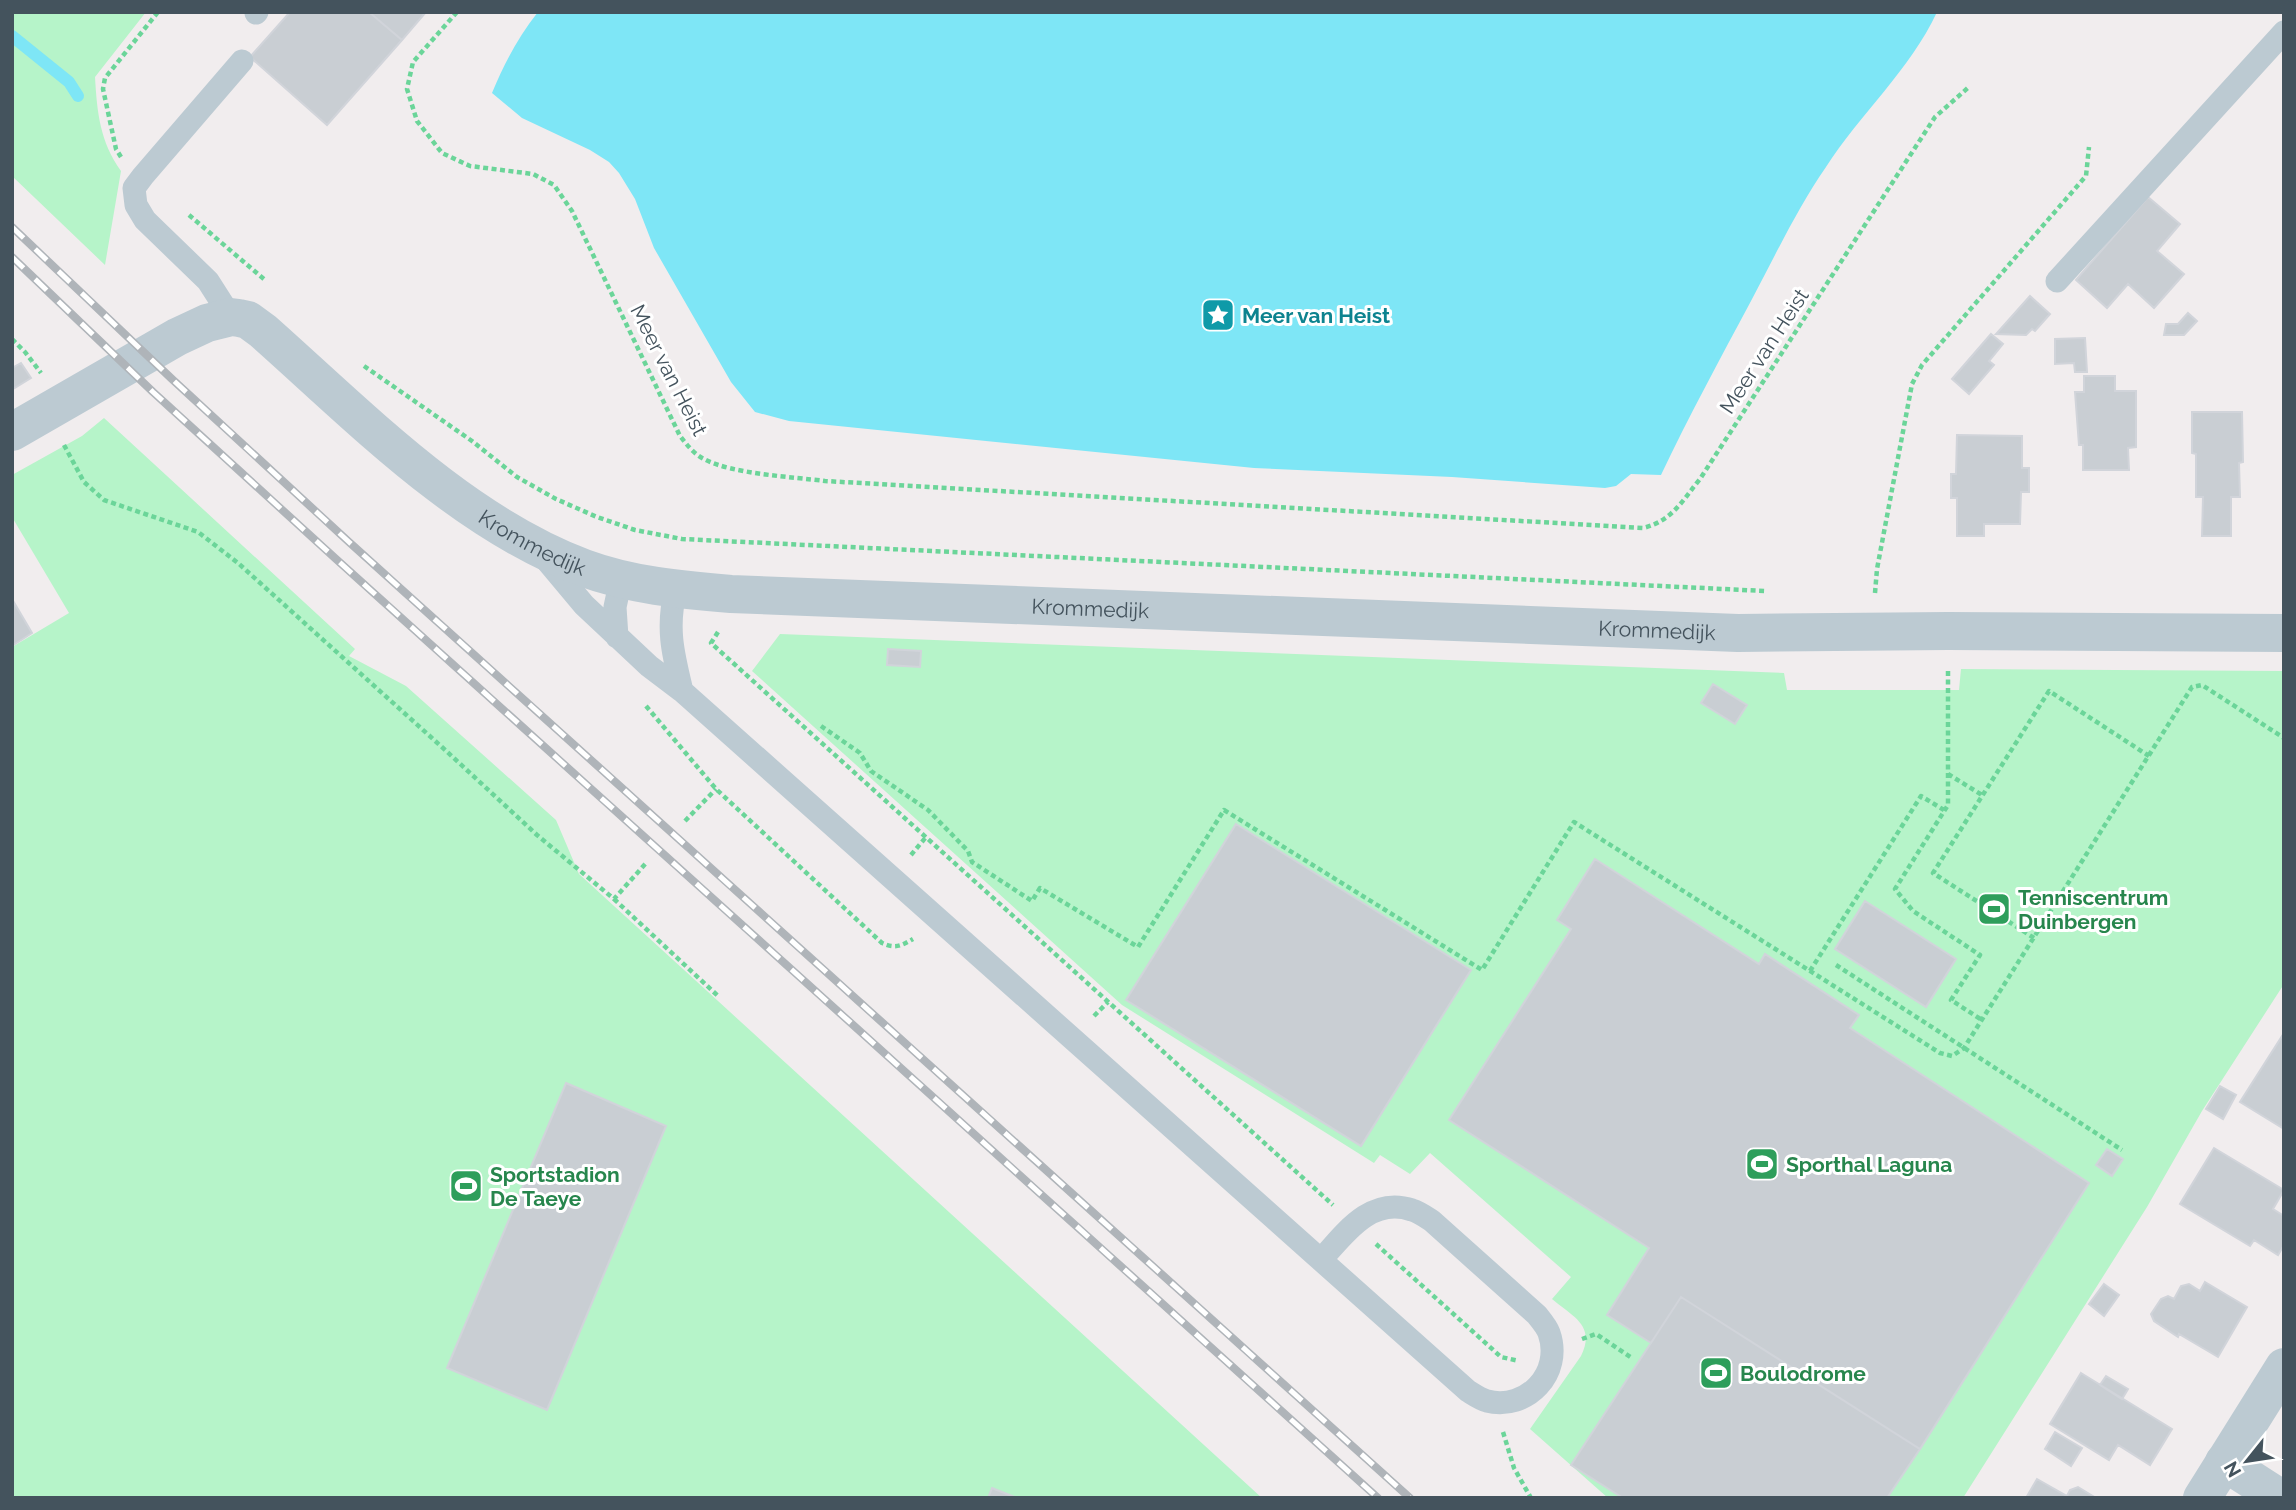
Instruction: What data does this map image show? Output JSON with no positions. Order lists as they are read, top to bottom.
{
  "streets": {
    "street": ["Krommedijk"],
    "path": ["Meer van Heist"]
  },
  "places": {
    "place": ["Meer van Heist"],
    "sports": [
      "Tenniscentrum Duinbergen",
      "Sporthal Laguna",
      "Sportstadion De Taeye",
      "Boulodrome"
    ]
  },
  "north": "bottom left"
}
